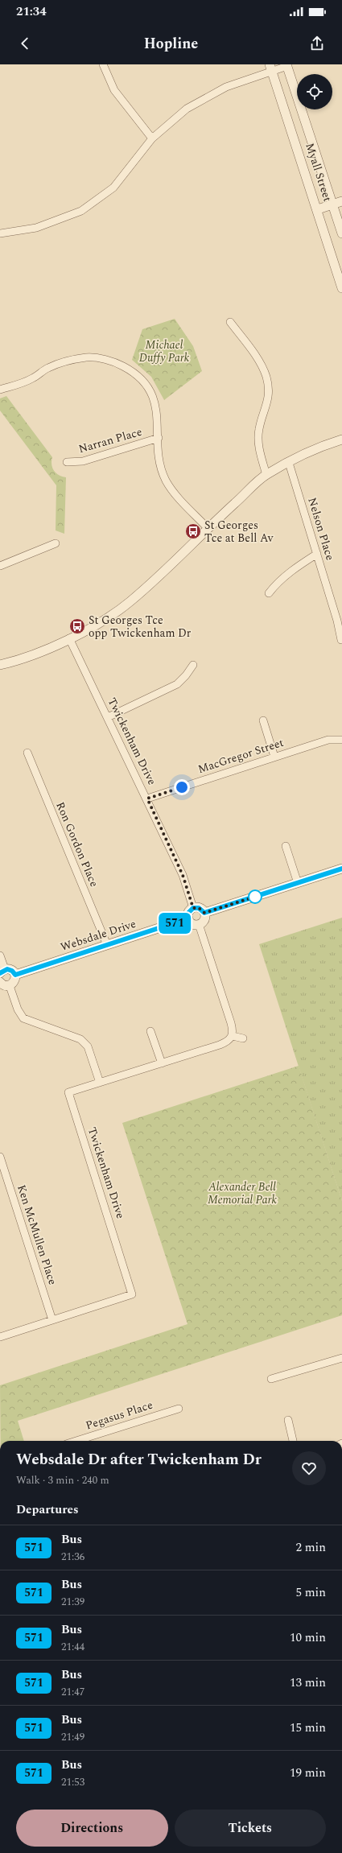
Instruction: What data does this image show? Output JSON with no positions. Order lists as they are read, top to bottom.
{
  "streets": {
    "street": [
      "Myall Street",
      "Narran Place",
      "Nelson Place",
      "Twickenham Drive",
      "MacGregor Street",
      "Ron Gordon Place",
      "Websdale Drive",
      "Ken McMullen Place",
      "Pegasus Place"
    ]
  },
  "crossings": [
    ["Twickenham Drive", "MacGregor Street"],
    ["Twickenham Drive", "Websdale Drive"],
    ["Twickenham Drive", "Ken McMullen Place"],
    ["Ron Gordon Place", "Websdale Drive"]
  ],
  "parks": ["Michael Duffy Park", "Alexander Bell Memorial Park"],
  "places": {
    "bus stop": ["St Georges Tce at Bell Av", "St Georges Tce opp Twickenham Dr"]
  },
  "lines": ["bus line 571"],
  "page": {
    "status": "21:34",
    "header": "Hopline",
    "on_map": "571",
    "heading": [
      ["Websdale Dr after Twickenham Dr", "Walk · 3 min · 240 m"],
      "Departures"
    ],
    "list": [
      {
        "mark": "571",
        "name": "Bus",
        "note": "21:36",
        "value": "2 min"
      },
      {
        "mark": "571",
        "name": "Bus",
        "note": "21:39",
        "value": "5 min"
      },
      {
        "mark": "571",
        "name": "Bus",
        "note": "21:44",
        "value": "10 min"
      },
      {
        "mark": "571",
        "name": "Bus",
        "note": "21:47",
        "value": "13 min"
      },
      {
        "mark": "571",
        "name": "Bus",
        "note": "21:49",
        "value": "15 min"
      },
      {
        "mark": "571",
        "name": "Bus",
        "note": "21:53",
        "value": "19 min"
      }
    ],
    "buttons": ["Directions", "Tickets"]
  }
}
